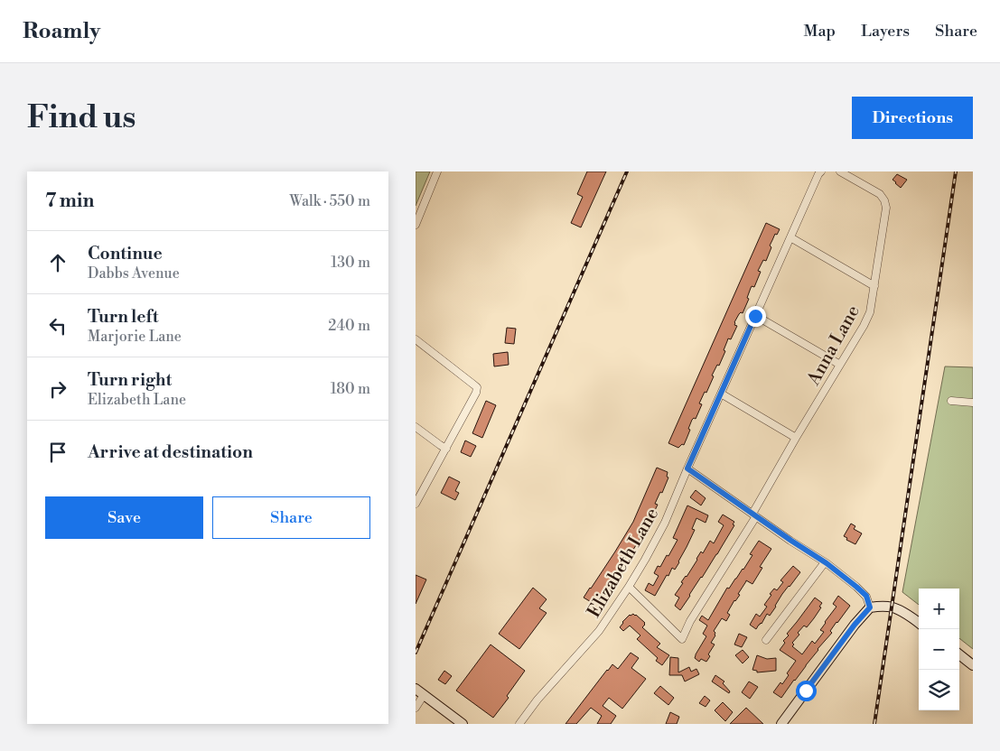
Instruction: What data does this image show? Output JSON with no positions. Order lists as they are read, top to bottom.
{
  "streets": {
    "street": ["Anna Lane", "Elizabeth Lane"]
  },
  "crossings": [
    ["Anna Lane", "Elizabeth Lane"]
  ],
  "page": {
    "header": "Roamly",
    "nav": ["Map", "Layers", "Share"],
    "buttons": [
      "Directions",
      ["Save", "Share"]
    ],
    "title": "Find us",
    "heading": ["7 min", "Walk · 550 m"],
    "list": [
      ["Continue", "Dabbs Avenue", "130 m"],
      ["Turn left", "Marjorie Lane", "240 m"],
      ["Turn right", "Elizabeth Lane", "180 m"],
      "Arrive at destination"
    ],
    "map_buttons": ["+", "−"]
  }
}
